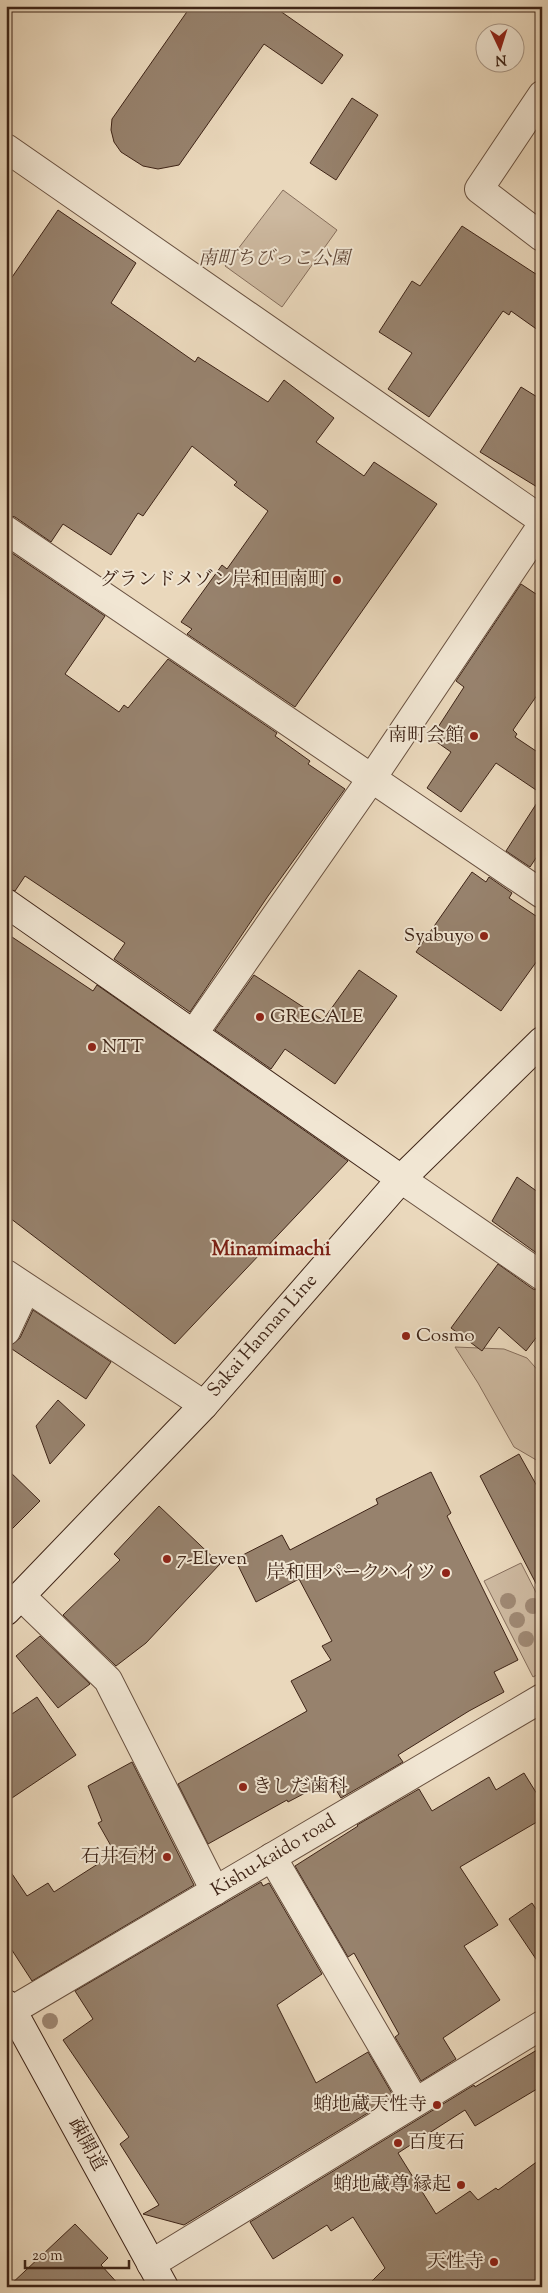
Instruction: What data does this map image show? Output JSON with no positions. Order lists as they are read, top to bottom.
{
  "streets": {
    "street": ["Sakai Hannan Line", "Kishu-kaido road", "疎開道"]
  },
  "crossings": [
    ["Kishu-kaido road", "疎開道"]
  ],
  "districts": ["Minamimachi"],
  "parks": ["南町ちびっこ公園"],
  "places": [
    "グランドメゾン岸和田南町",
    "南町会館",
    "Syabuyo",
    "GRECALE",
    "NTT",
    "Cosmo",
    "7-Eleven",
    "岸和田パークハイツ",
    "きしだ歯科",
    "石井石材",
    "蛸地蔵天性寺",
    "百度石",
    "蛸地蔵尊 縁起",
    "天性寺"
  ],
  "scale_bar": "20 m",
  "north": "bottom"
}
